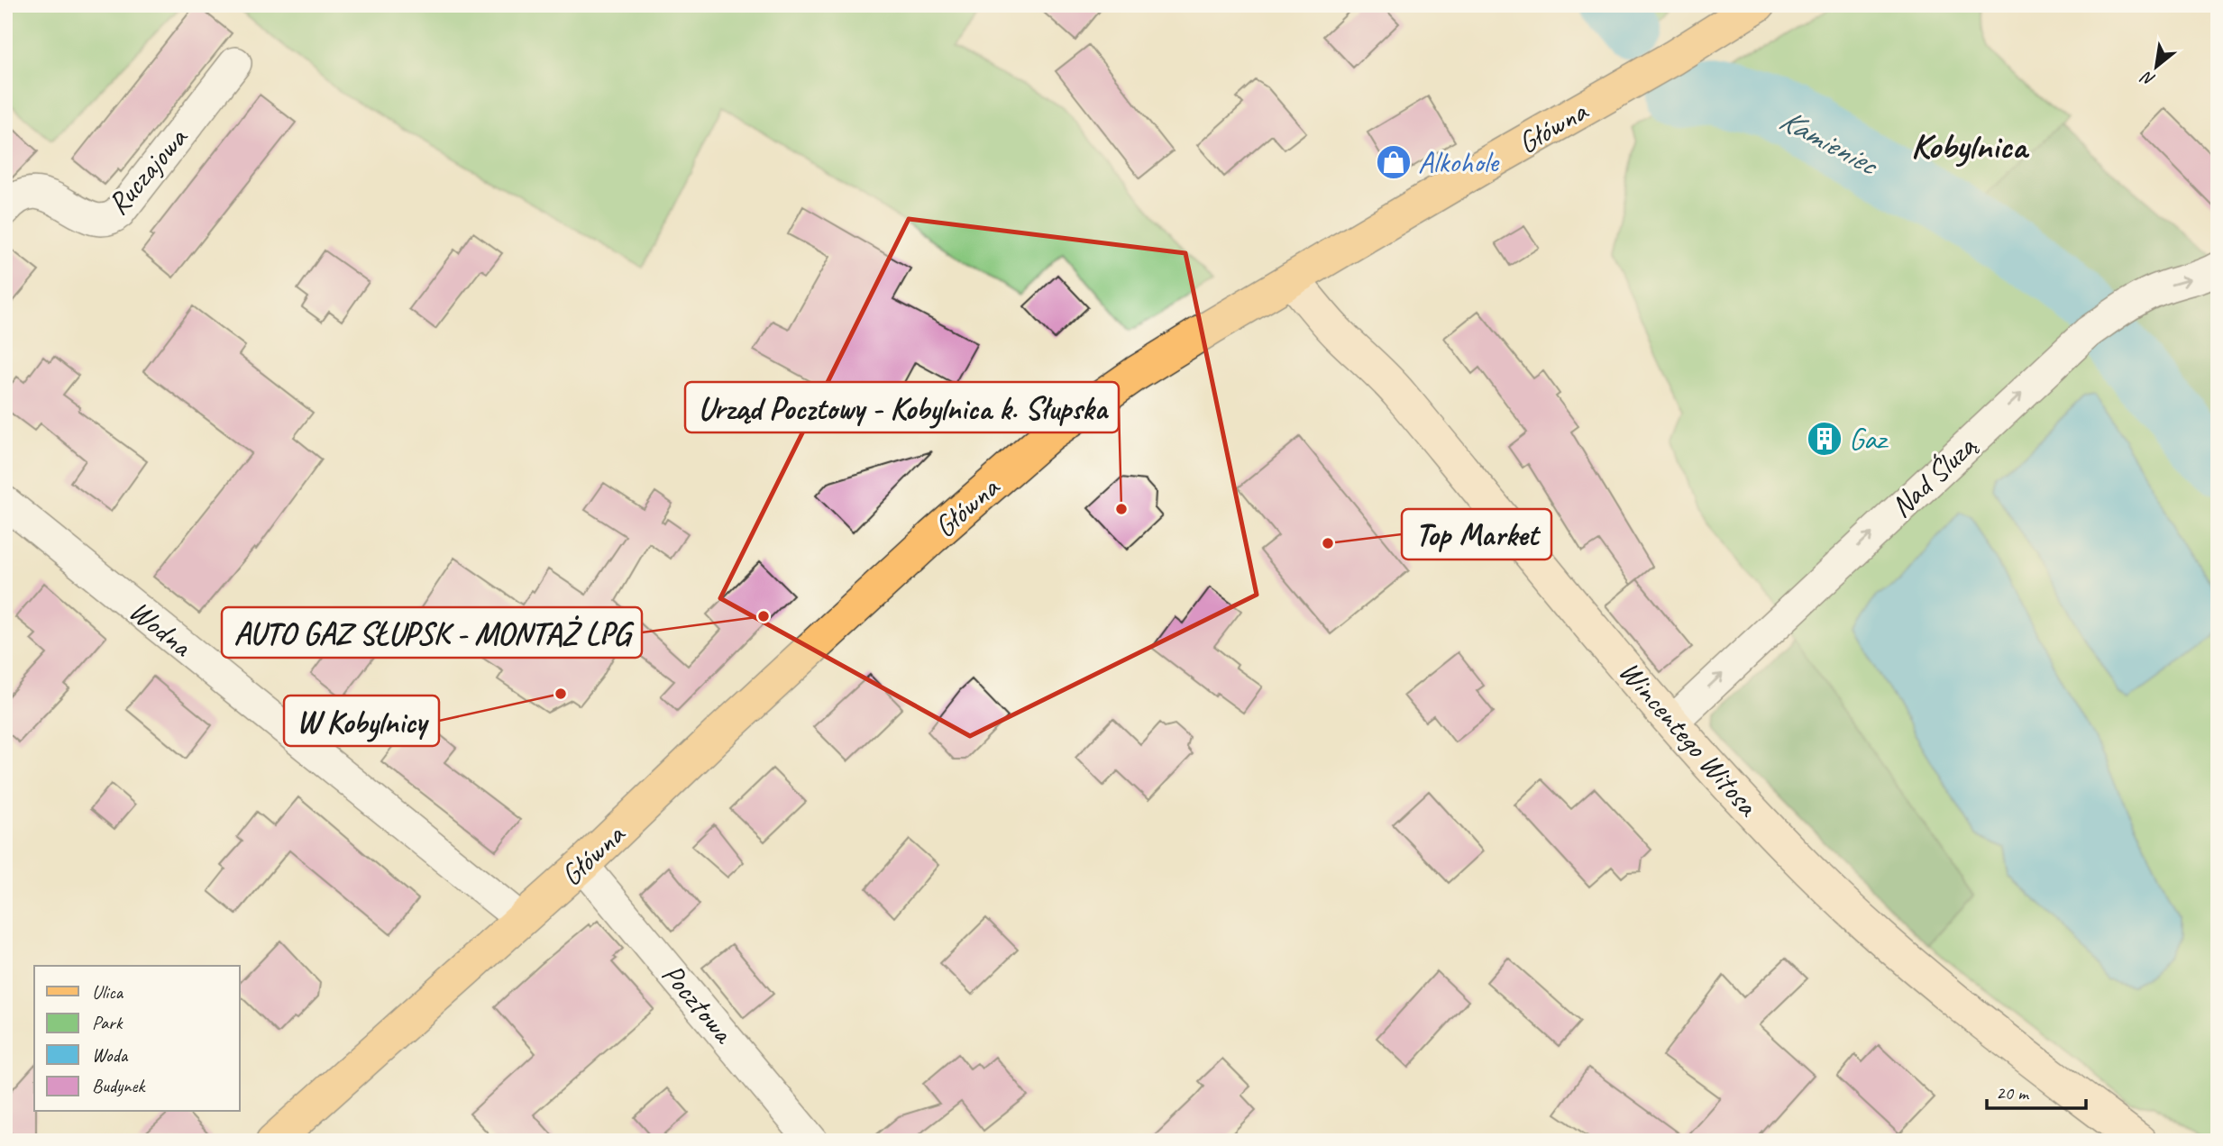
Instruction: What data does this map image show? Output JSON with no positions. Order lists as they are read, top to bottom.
{
  "streets": {
    "main road": ["Główna"],
    "street": [
      "Ruczajowa",
      "Nad Śluzą",
      "Wodna",
      "Wincentego Witosa",
      "Pocztowa"
    ]
  },
  "crossings": [
    ["Główna", "Wodna"],
    ["Główna", "Wincentego Witosa"],
    ["Główna", "Pocztowa"],
    ["Nad Śluzą", "Wincentego Witosa"]
  ],
  "one_way": ["Nad Śluzą"],
  "districts": ["Kobylnica"],
  "water": ["Kamieniec"],
  "places": {
    "shop": ["Alkohole"],
    "building": ["Gaz"],
    "other": [
      "Urząd Pocztowy - Kobylnica k. Słupska",
      "Top Market",
      "AUTO GAZ SŁUPSK - MONTAŻ LPG",
      "W Kobylnicy"
    ]
  },
  "legend": [
    "Ulica",
    "Park",
    "Woda",
    "Budynek"
  ],
  "scale_bar": "20 m",
  "north": "bottom left"
}
